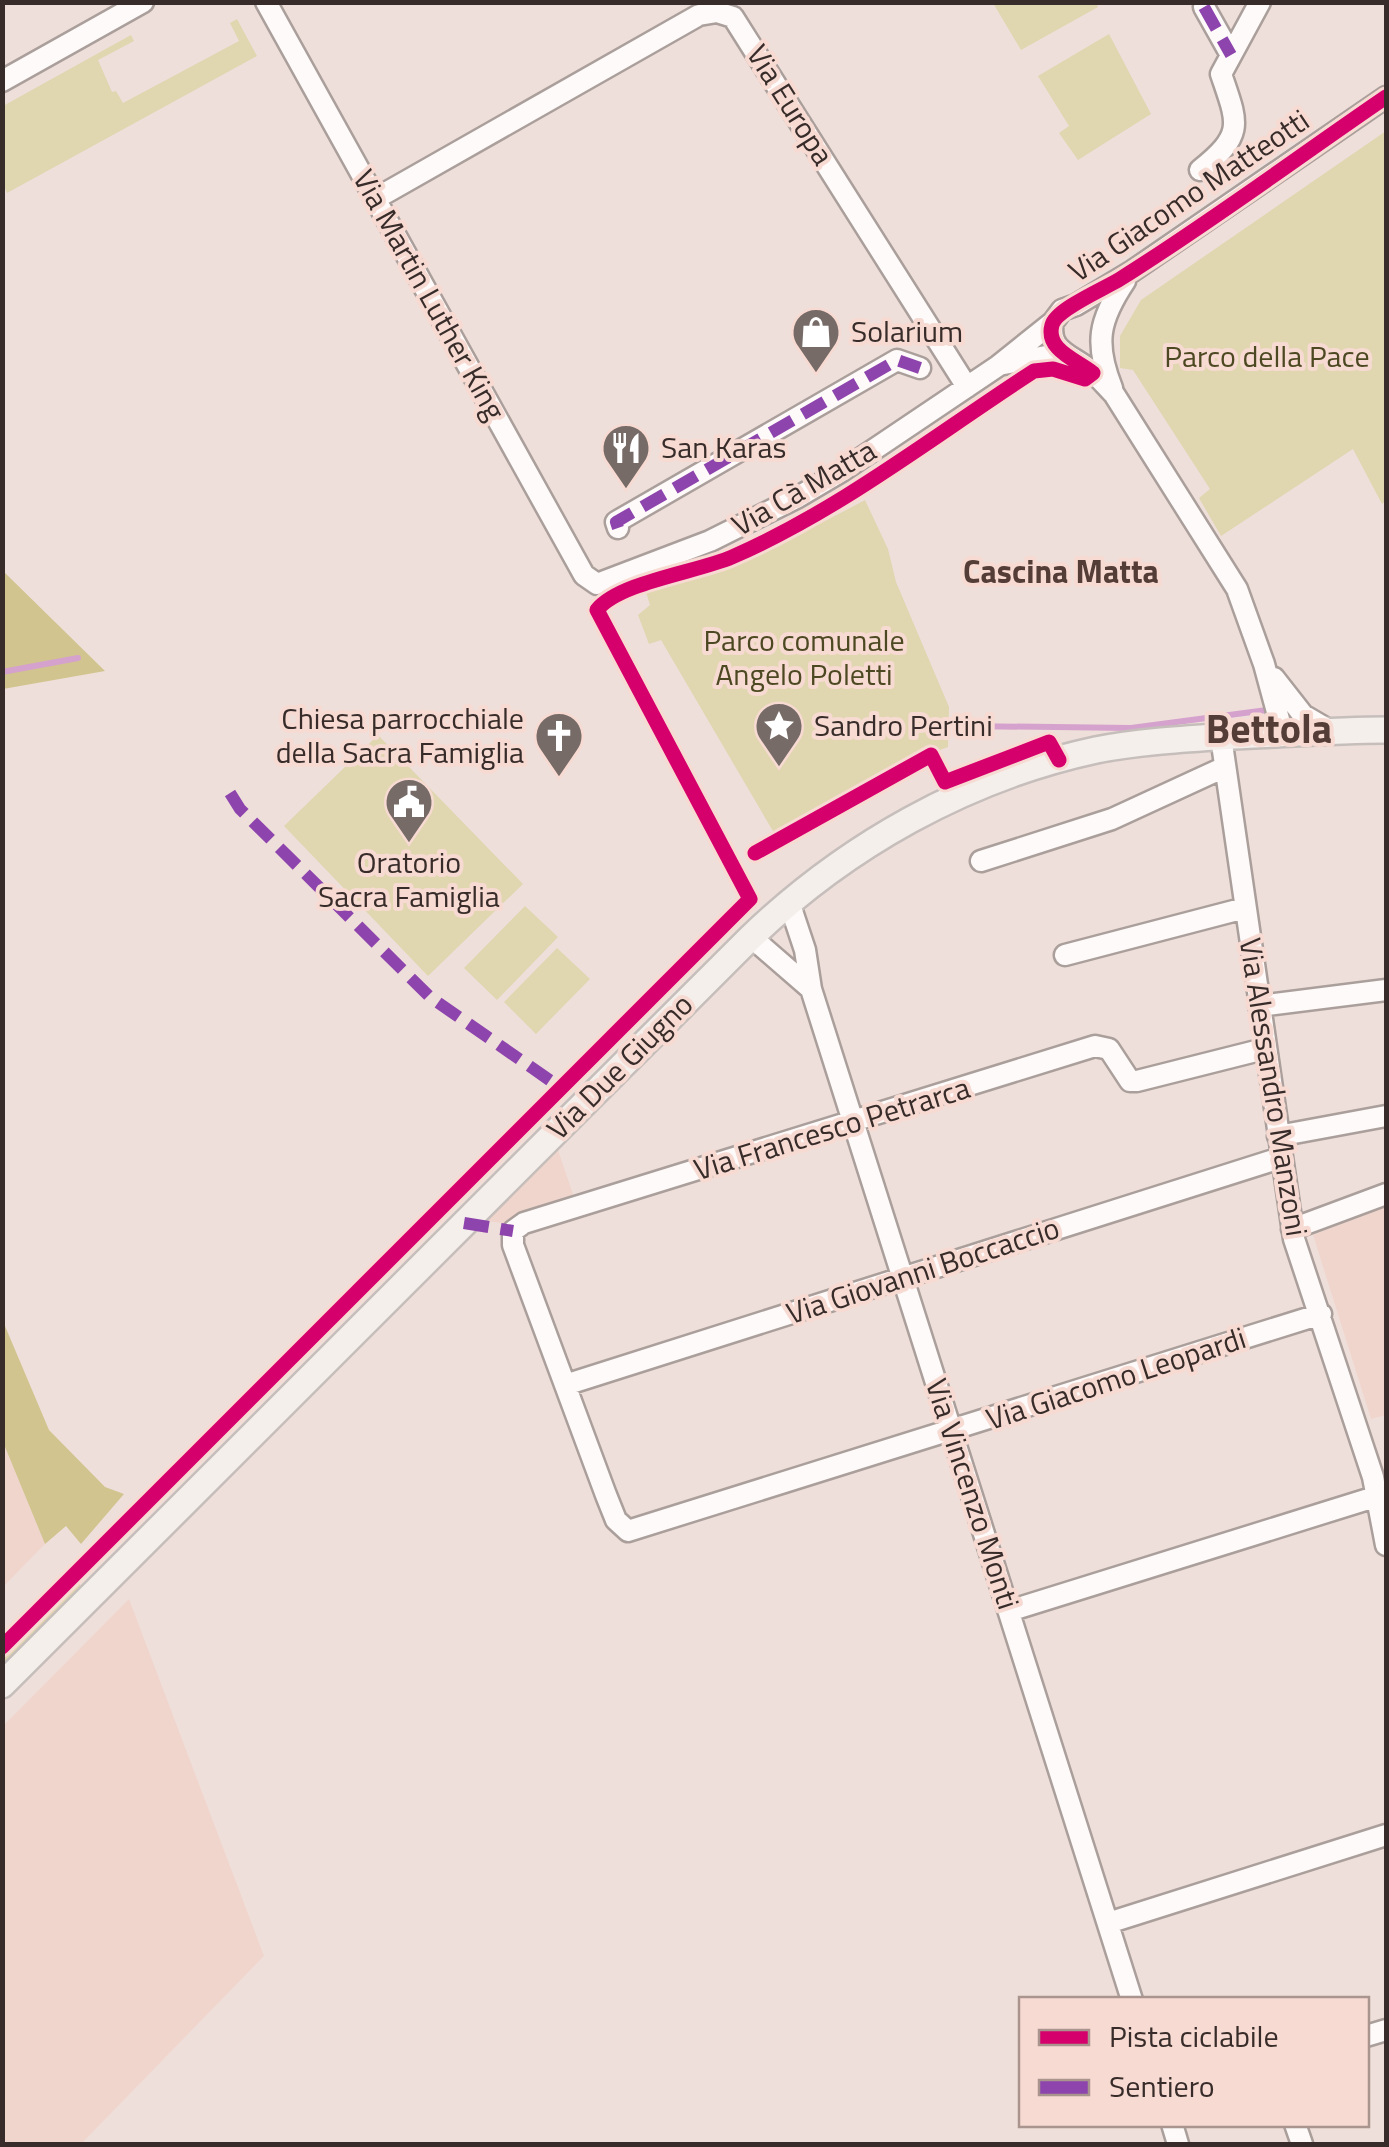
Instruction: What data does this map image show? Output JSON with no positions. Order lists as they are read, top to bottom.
{
  "streets": {
    "main road": ["Via Due Giugno"],
    "street": [
      "Via Europa",
      "Via Giacomo Matteotti",
      "Via Martin Luther King",
      "Via Cà Matta",
      "Via Alessandro Manzoni",
      "Via Francesco Petrarca",
      "Via Giovanni Boccaccio",
      "Via Giacomo Leopardi",
      "Via Vincenzo Monti"
    ]
  },
  "crossings": [
    ["Via Europa", "Via Martin Luther King"],
    ["Via Europa", "Via Cà Matta"],
    ["Via Giacomo Matteotti", "Via Cà Matta"],
    ["Via Martin Luther King", "Via Cà Matta"],
    ["Via Due Giugno", "Via Alessandro Manzoni"],
    ["Via Due Giugno", "Via Vincenzo Monti"],
    ["Via Alessandro Manzoni", "Via Francesco Petrarca"],
    ["Via Alessandro Manzoni", "Via Giovanni Boccaccio"],
    ["Via Alessandro Manzoni", "Via Giacomo Leopardi"],
    ["Via Francesco Petrarca", "Via Giovanni Boccaccio"],
    ["Via Francesco Petrarca", "Via Giacomo Leopardi"],
    ["Via Francesco Petrarca", "Via Vincenzo Monti"],
    ["Via Giovanni Boccaccio", "Via Giacomo Leopardi"],
    ["Via Giovanni Boccaccio", "Via Vincenzo Monti"],
    ["Via Giacomo Leopardi", "Via Vincenzo Monti"]
  ],
  "districts": ["Cascina Matta", "Bettola"],
  "parks": ["Parco della Pace", "Parco comunale Angelo Poletti"],
  "places": {
    "shop": ["Solarium"],
    "restaurant": ["San Karas"],
    "place": ["Sandro Pertini"],
    "church": ["Chiesa parrocchiale della Sacra Famiglia"],
    "public building": ["Oratorio Sacra Famiglia"]
  },
  "legend": ["Pista ciclabile", "Sentiero"]
}
